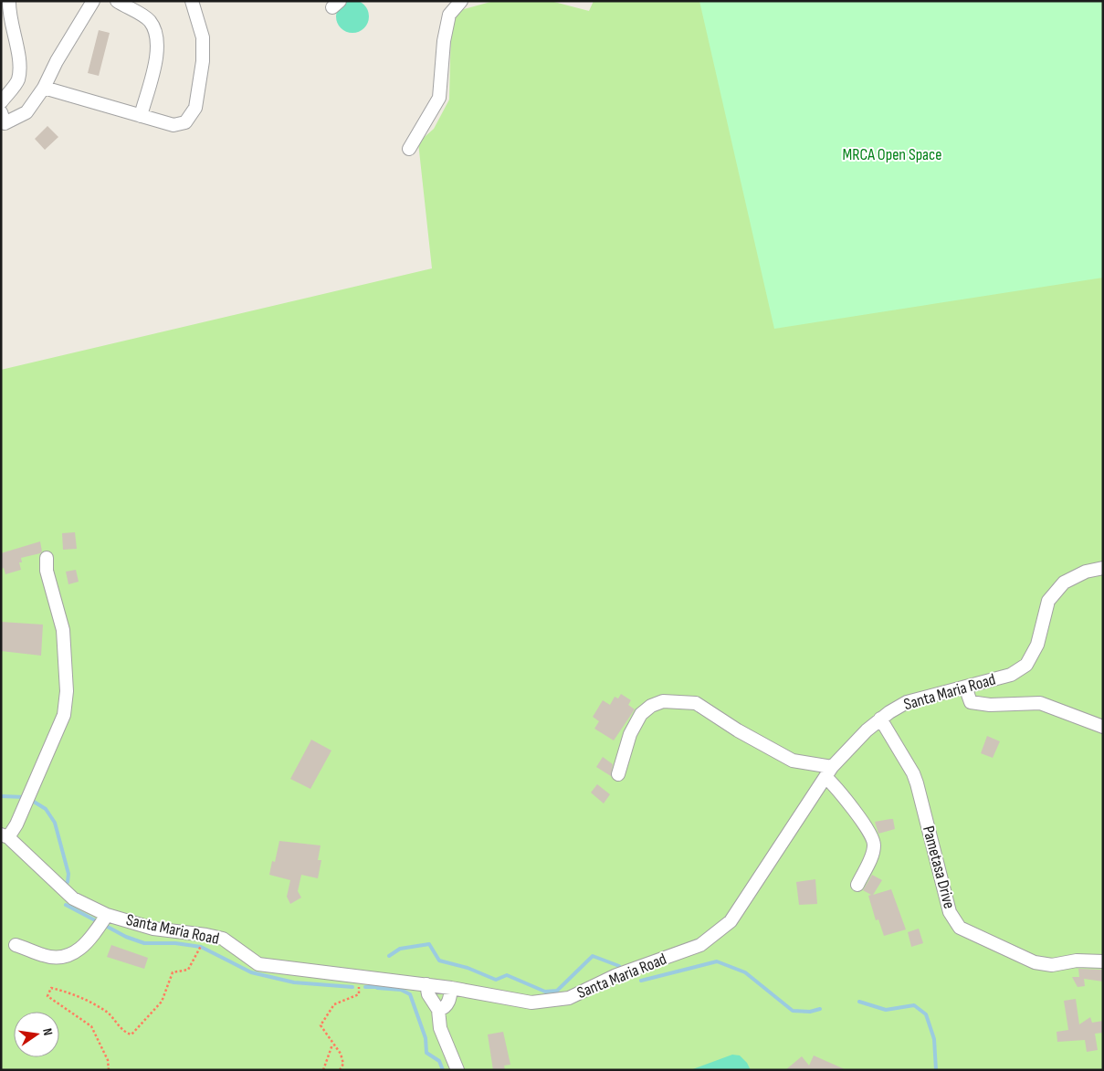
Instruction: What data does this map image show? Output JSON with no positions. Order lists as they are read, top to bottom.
{
  "streets": {
    "street": ["Santa Maria Road", "Pametasa Drive"]
  },
  "crossings": [
    ["Santa Maria Road", "Pametasa Drive"]
  ],
  "parks": ["MRCA Open Space"],
  "north": "right"
}
